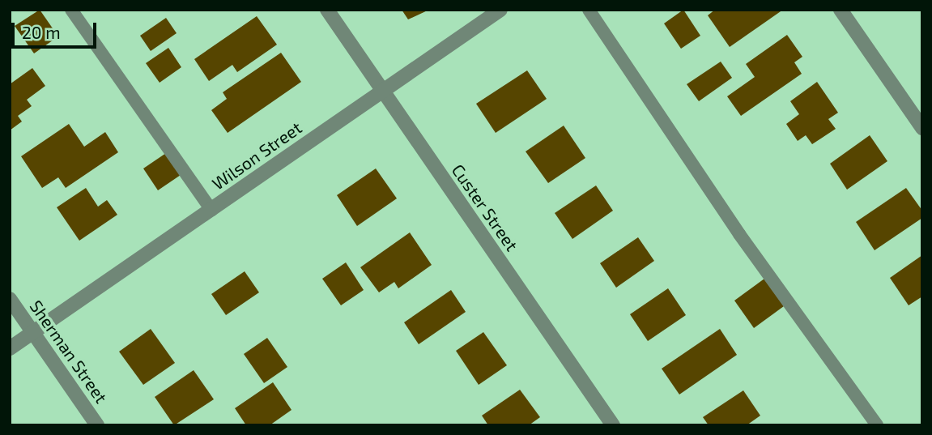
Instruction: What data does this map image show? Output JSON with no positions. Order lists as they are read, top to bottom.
{
  "streets": {
    "street": ["Wilson Street", "Custer Street", "Sherman Street"]
  },
  "crossings": [
    ["Wilson Street", "Custer Street"],
    ["Wilson Street", "Sherman Street"]
  ],
  "scale_bar": "20 m"
}
